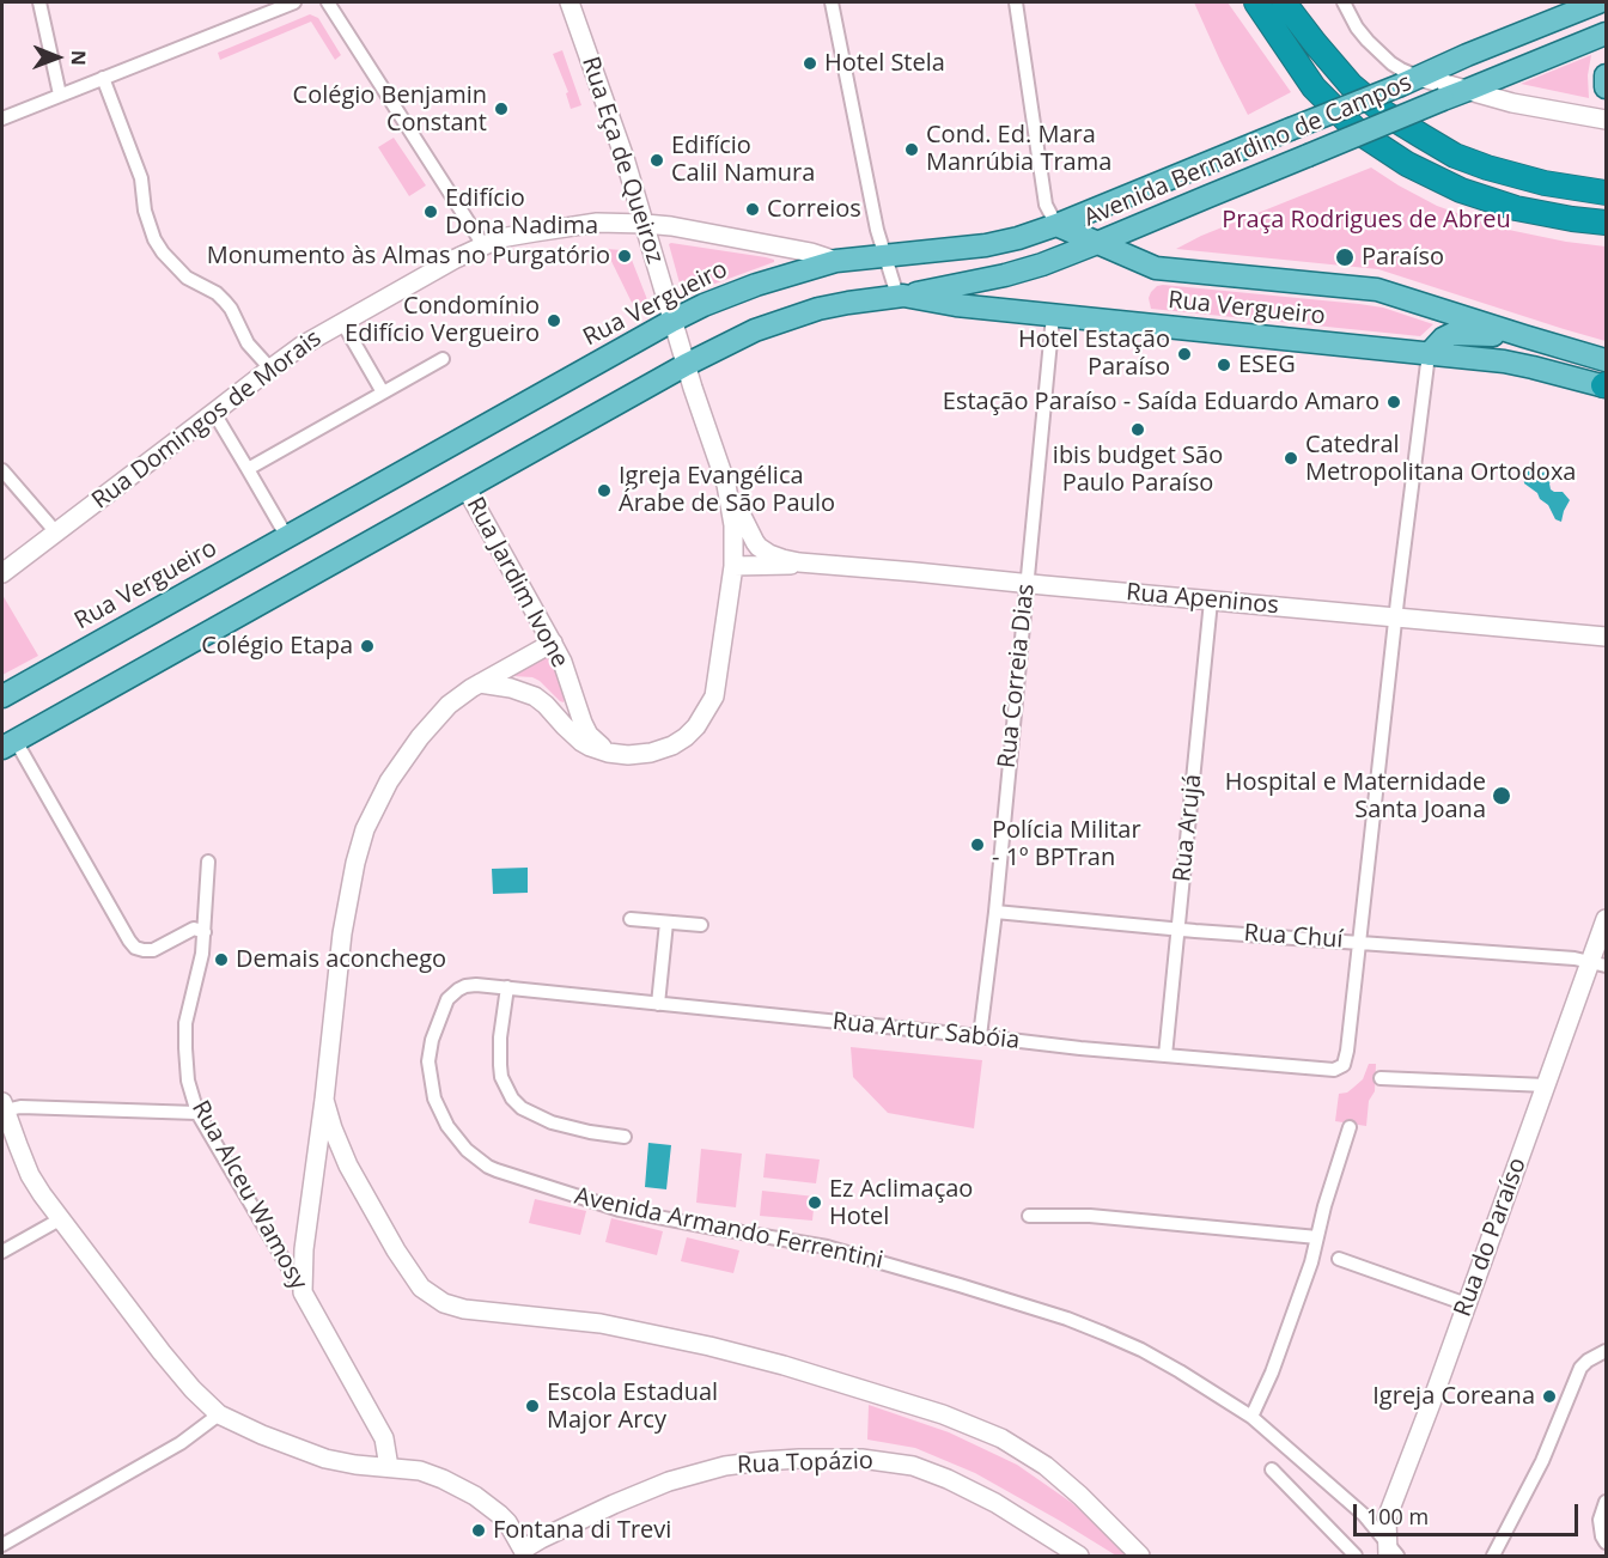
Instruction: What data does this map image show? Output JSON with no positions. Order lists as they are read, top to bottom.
{
  "streets": {
    "main road": ["Avenida Bernardino de Campos", "Rua Vergueiro"],
    "street": [
      "Rua Eça de Queiroz",
      "Rua Domingos de Morais",
      "Rua Jardim Ivone",
      "Rua Apeninos",
      "Rua Correia Dias",
      "Rua Arujá",
      "Rua Chuí",
      "Rua Artur Sabóia",
      "Rua Alceu Wamosy",
      "Avenida Armando Ferrentini",
      "Rua do Paraíso",
      "Rua Topázio"
    ]
  },
  "crossings": [
    ["Avenida Bernardino de Campos", "Rua Vergueiro"],
    ["Rua Eça de Queiroz", "Rua Vergueiro"],
    ["Rua Eça de Queiroz", "Rua Domingos de Morais"],
    ["Rua Eça de Queiroz", "Rua Apeninos"],
    ["Rua Vergueiro", "Rua Domingos de Morais"],
    ["Rua Vergueiro", "Rua Jardim Ivone"],
    ["Rua Vergueiro", "Rua Correia Dias"],
    ["Rua Apeninos", "Rua Correia Dias"],
    ["Rua Apeninos", "Rua Arujá"],
    ["Rua Correia Dias", "Rua Chuí"],
    ["Rua Correia Dias", "Rua Artur Sabóia"],
    ["Rua Arujá", "Rua Chuí"],
    ["Rua Arujá", "Rua Artur Sabóia"],
    ["Rua Chuí", "Rua Artur Sabóia"],
    ["Rua Chuí", "Rua do Paraíso"],
    ["Rua Artur Sabóia", "Avenida Armando Ferrentini"],
    ["Avenida Armando Ferrentini", "Rua do Paraíso"]
  ],
  "parks": ["Praça Rodrigues de Abreu"],
  "places": [
    "Hotel Stela",
    "Colégio Benjamin Constant",
    "Cond. Ed. Mara Manrúbia Trama",
    "Edifício Calil Namura",
    "Correios",
    "Edifício Dona Nadima",
    "Monumento às Almas no Purgatório",
    "Paraíso",
    "Condomínio Edifício Vergueiro",
    "Hotel Estação Paraíso",
    "ESEG",
    "Estação Paraíso - Saída Eduardo Amaro",
    "ibis budget São Paulo Paraíso",
    "Catedral Metropolitana Ortodoxa",
    "Igreja Evangélica Árabe de São Paulo",
    "Colégio Etapa",
    "Hospital e Maternidade Santa Joana",
    "Polícia Militar - 1º BPTran",
    "Demais aconchego",
    "Ez Aclimaçao Hotel",
    "Igreja Coreana",
    "Escola Estadual Major Arcy",
    "Fontana di Trevi"
  ],
  "scale_bar": "100 m",
  "north": "right"
}
